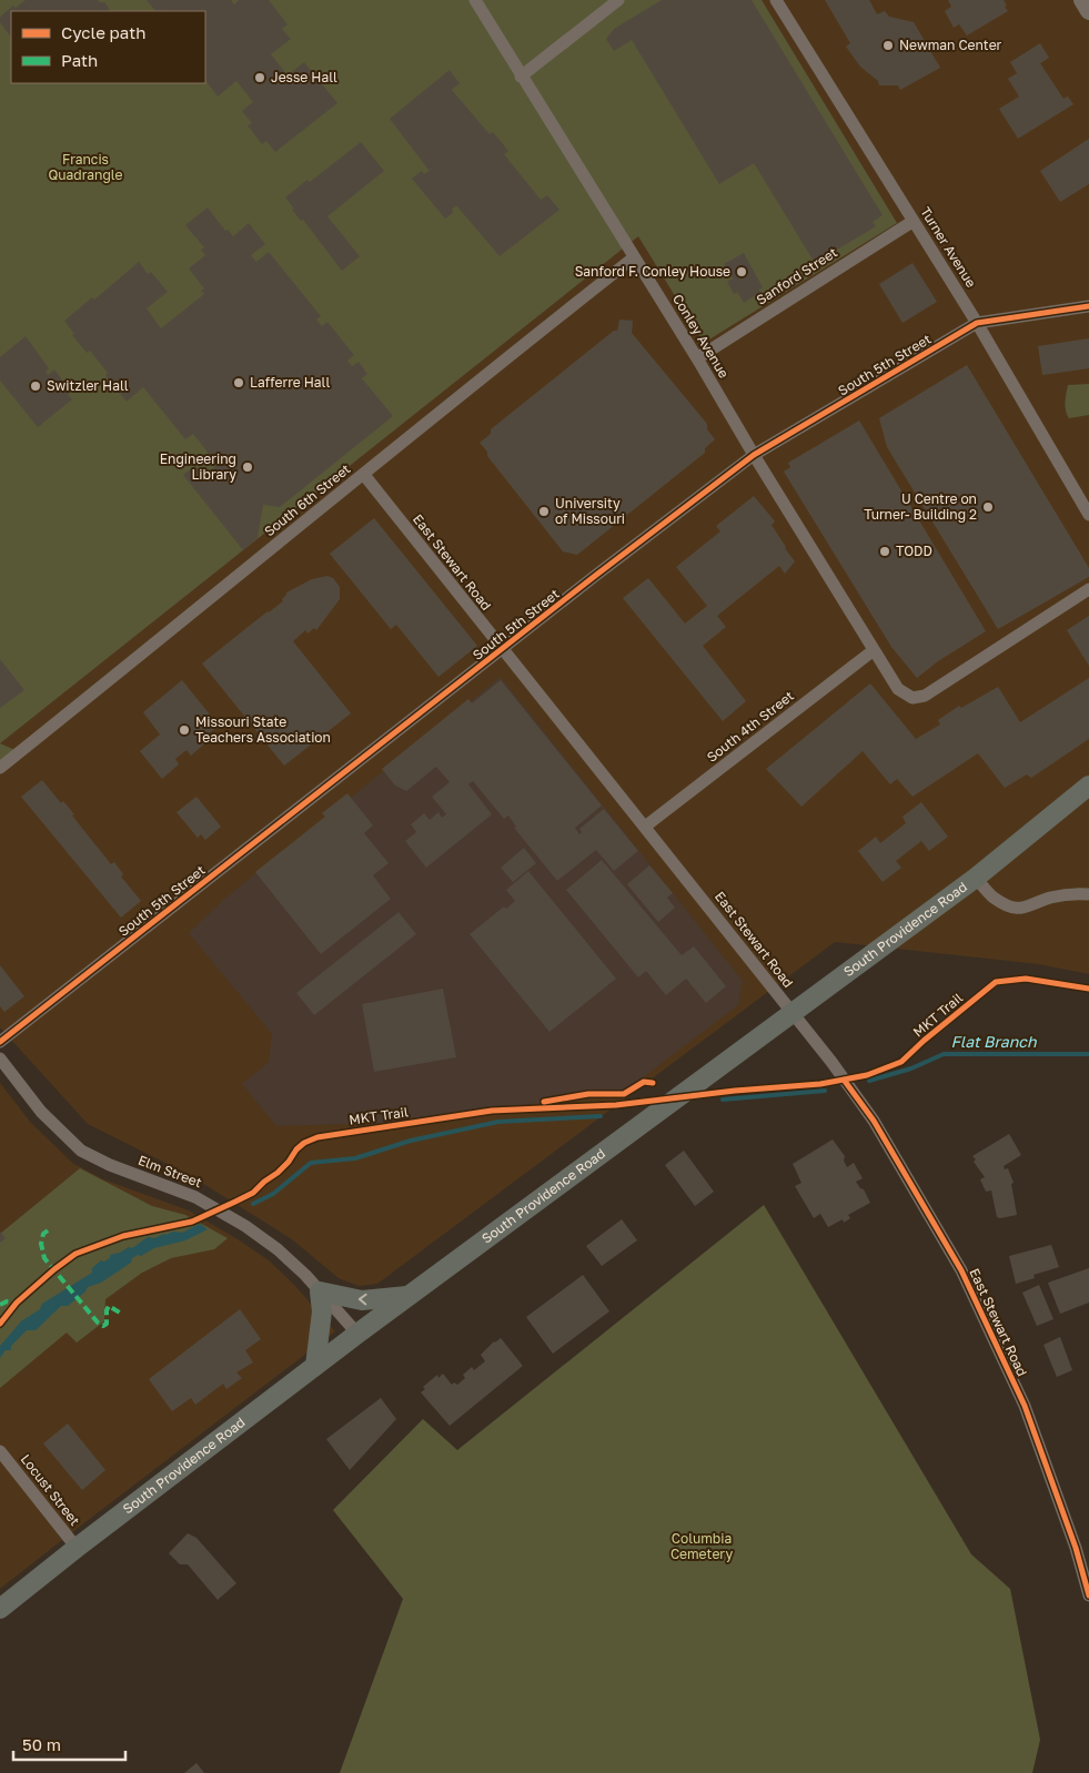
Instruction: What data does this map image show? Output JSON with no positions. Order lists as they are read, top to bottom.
{
  "streets": {
    "main road": ["South Providence Road"],
    "street": [
      "Turner Avenue",
      "Sanford Street",
      "Conley Avenue",
      "South 5th Street",
      "South 6th Street",
      "East Stewart Road",
      "South 4th Street",
      "Elm Street",
      "Locust Street"
    ],
    "cycle path": ["MKT Trail"]
  },
  "crossings": [
    ["Turner Avenue", "Sanford Street"],
    ["Turner Avenue", "South 5th Street"],
    ["Sanford Street", "Conley Avenue"],
    ["Conley Avenue", "South 5th Street"],
    ["Conley Avenue", "South 6th Street"],
    ["Conley Avenue", "South 4th Street"],
    ["South 5th Street", "East Stewart Road"],
    ["South 6th Street", "East Stewart Road"],
    ["East Stewart Road", "South 4th Street"],
    ["East Stewart Road", "South Providence Road"],
    ["South Providence Road", "Elm Street"],
    ["South Providence Road", "Locust Street"]
  ],
  "water": ["Flat Branch"],
  "parks": ["Francis Quadrangle", "Columbia Cemetery"],
  "places": [
    "Newman Center",
    "Jesse Hall",
    "Sanford F. Conley House",
    "Lafferre Hall",
    "Switzler Hall",
    "Engineering Library",
    "U Centre on Turner- Building 2",
    "University of Missouri",
    "TODD",
    "Missouri State Teachers Association"
  ],
  "legend": ["Cycle path", "Path"],
  "scale_bar": "50 m"
}
